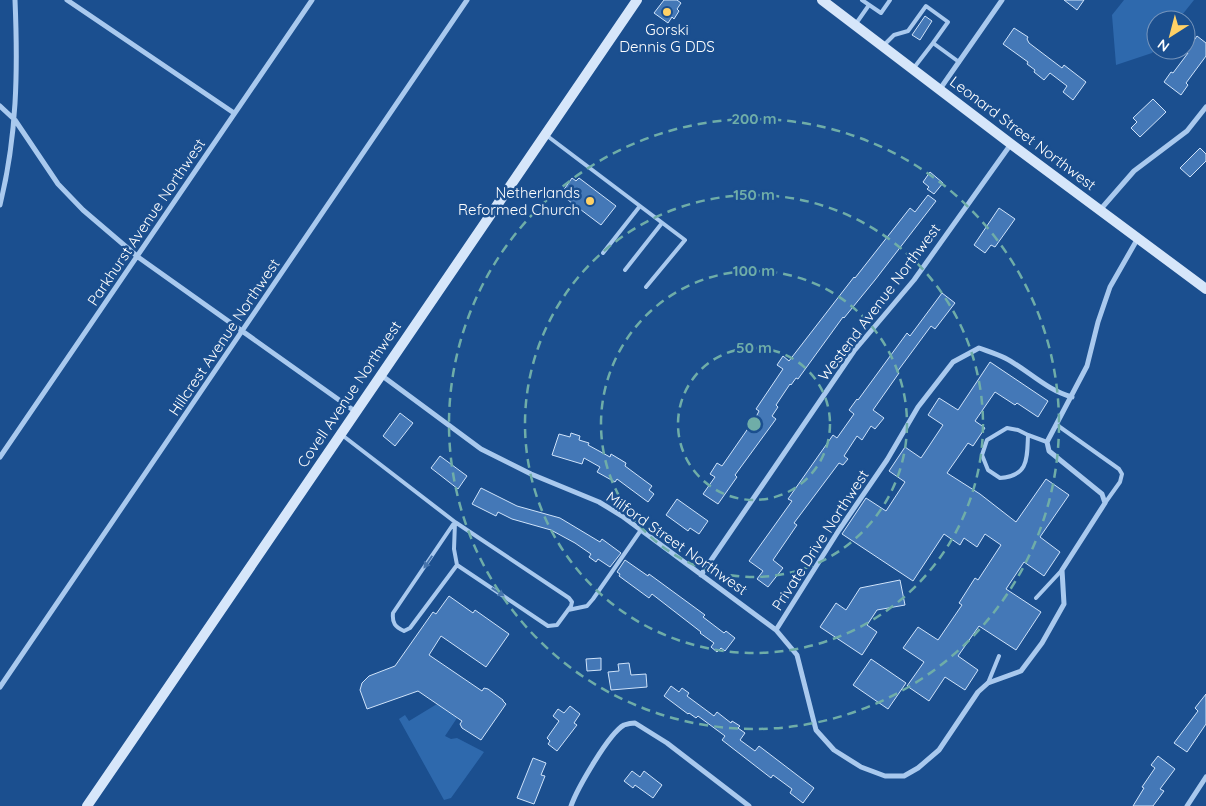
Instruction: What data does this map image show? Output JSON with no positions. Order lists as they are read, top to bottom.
{
  "streets": {
    "street": [
      "Leonard Street Northwest",
      "Parkhurst Avenue Northwest",
      "Westend Avenue Northwest",
      "Hillcrest Avenue Northwest",
      "Covell Avenue Northwest",
      "Private Drive Northwest",
      "Milford Street Northwest"
    ]
  },
  "crossings": [
    ["Leonard Street Northwest", "Westend Avenue Northwest"],
    ["Westend Avenue Northwest", "Milford Street Northwest"],
    ["Covell Avenue Northwest", "Milford Street Northwest"],
    ["Private Drive Northwest", "Milford Street Northwest"]
  ],
  "places": ["Gorski Dennis G DDS", "Netherlands Reformed Church"],
  "north": "bottom left",
  "rings": [
    "200 m",
    "150 m",
    "100 m",
    "50 m"
  ]
}
